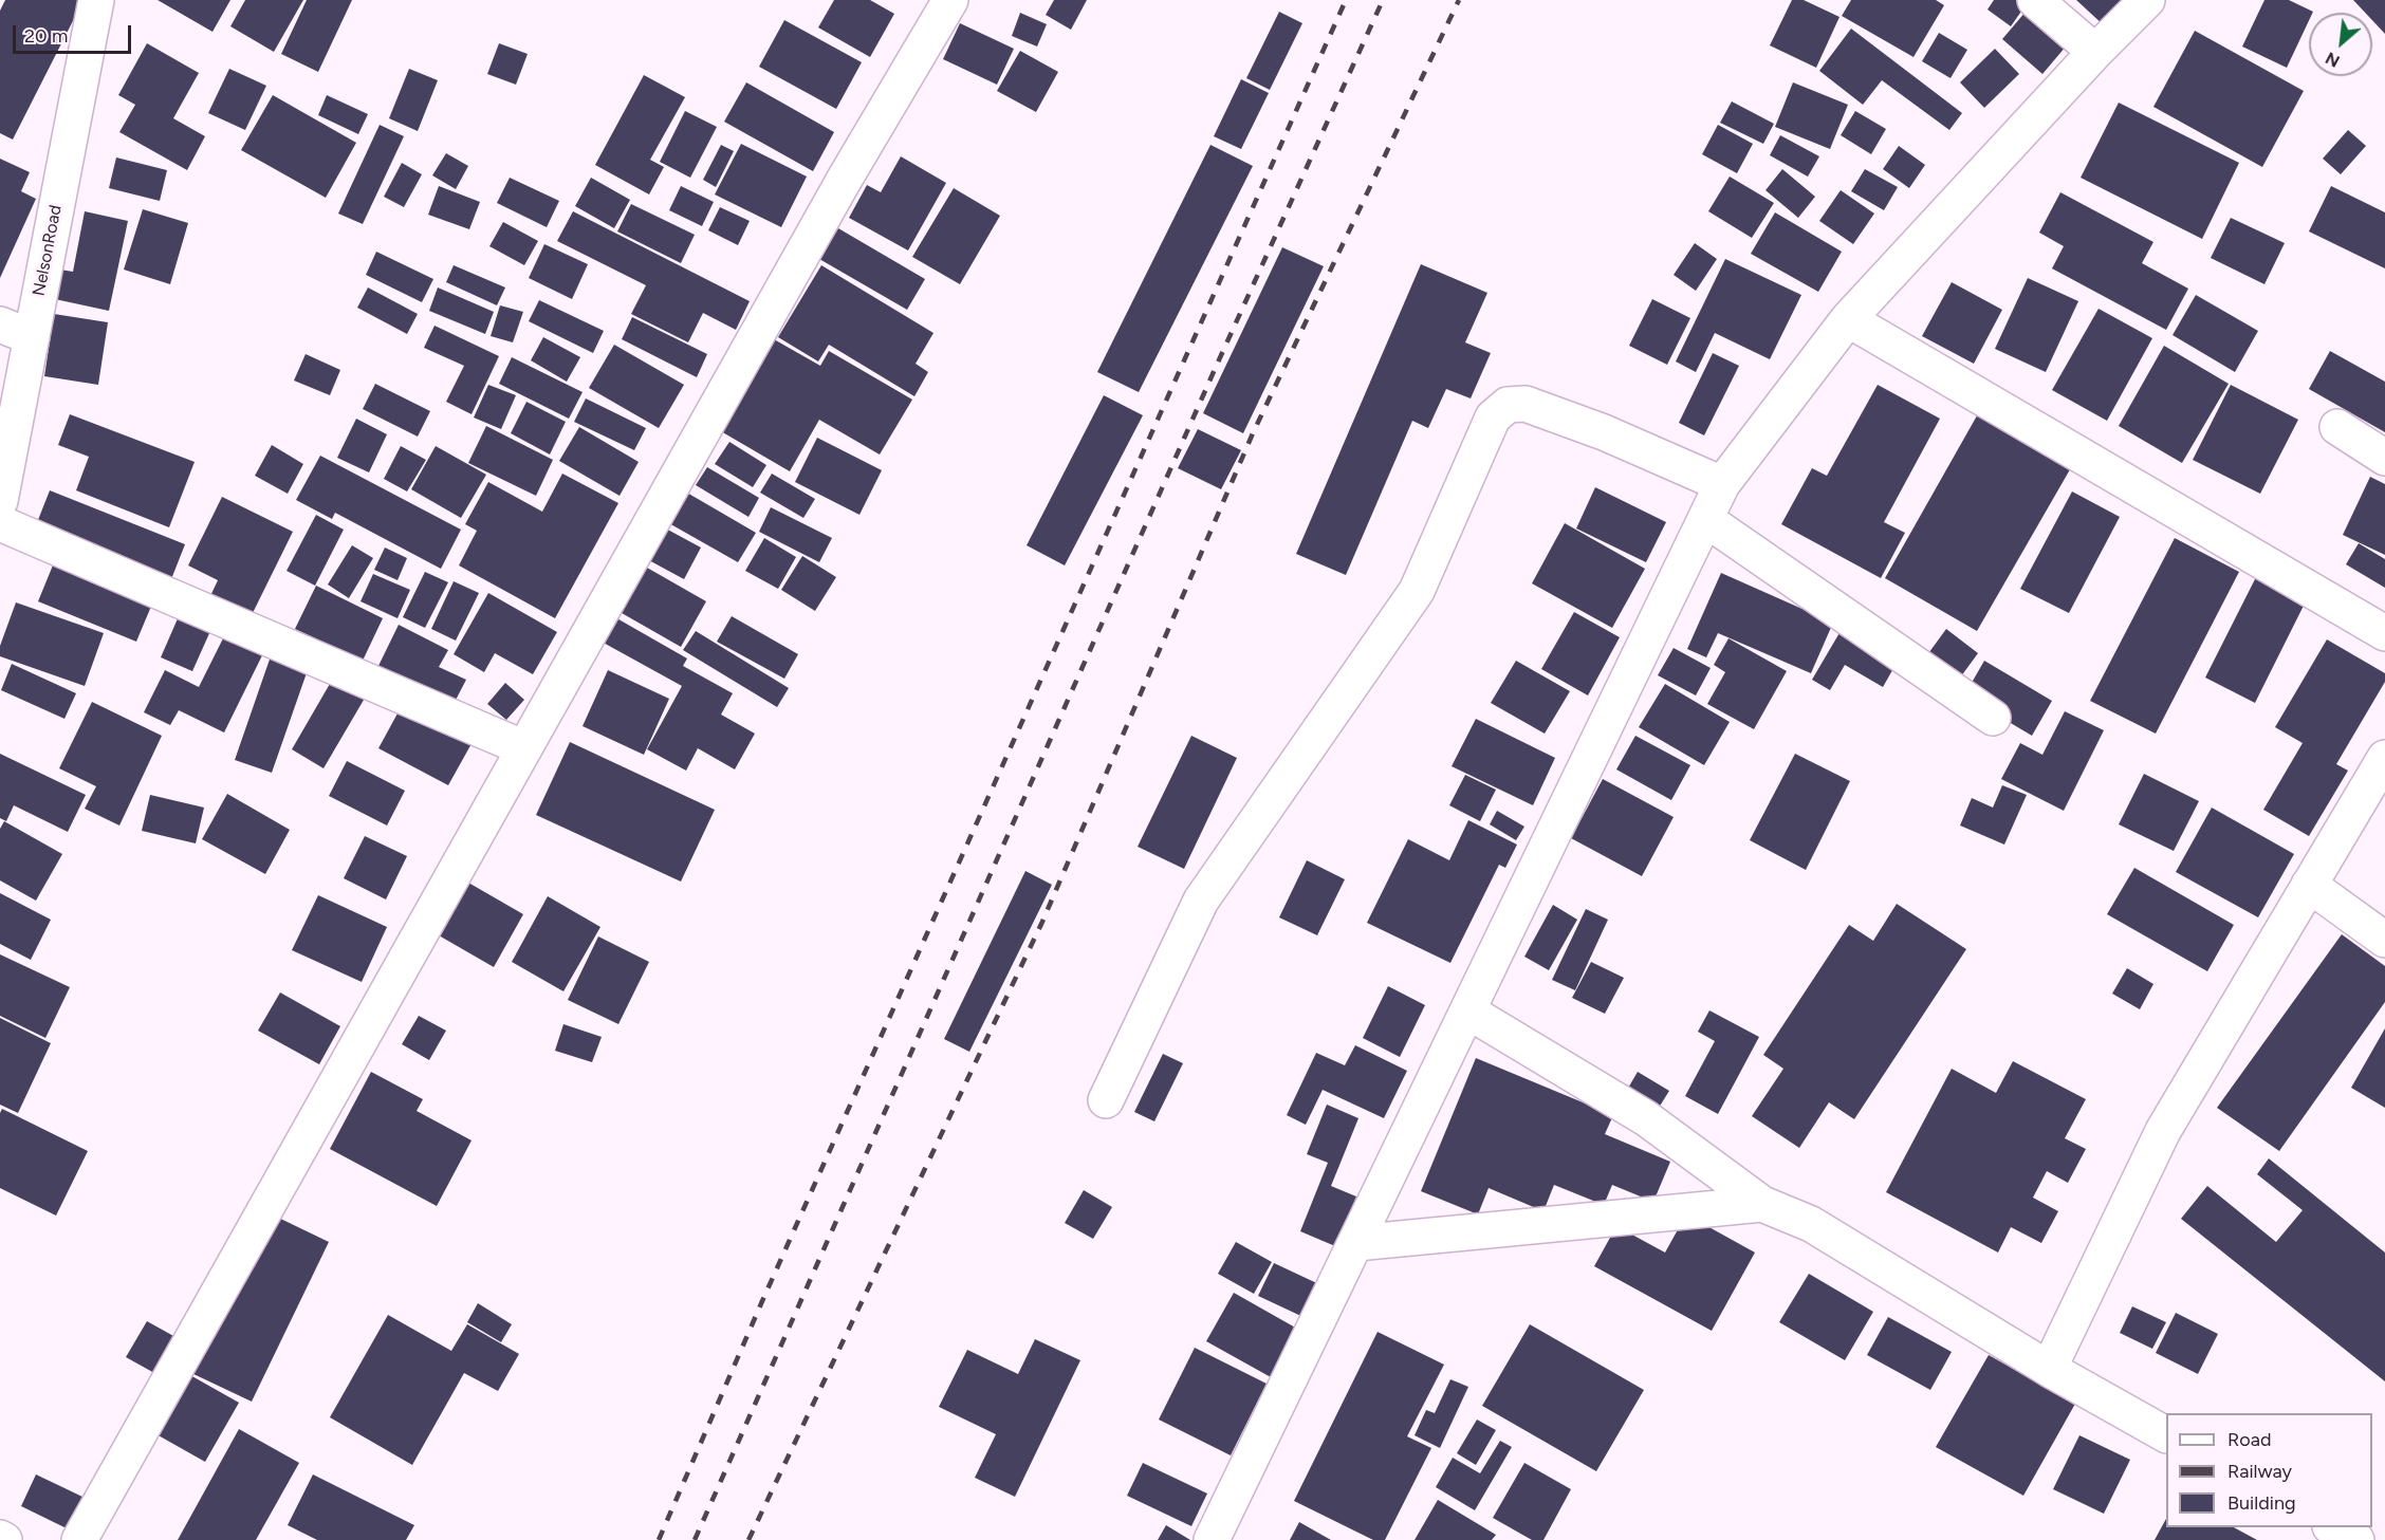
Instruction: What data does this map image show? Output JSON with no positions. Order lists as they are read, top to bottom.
{
  "streets": {
    "street": ["NelsonRoad"]
  },
  "legend": ["Road", "Railway", "Building"],
  "scale_bar": "20 m",
  "north": "bottom left"
}
